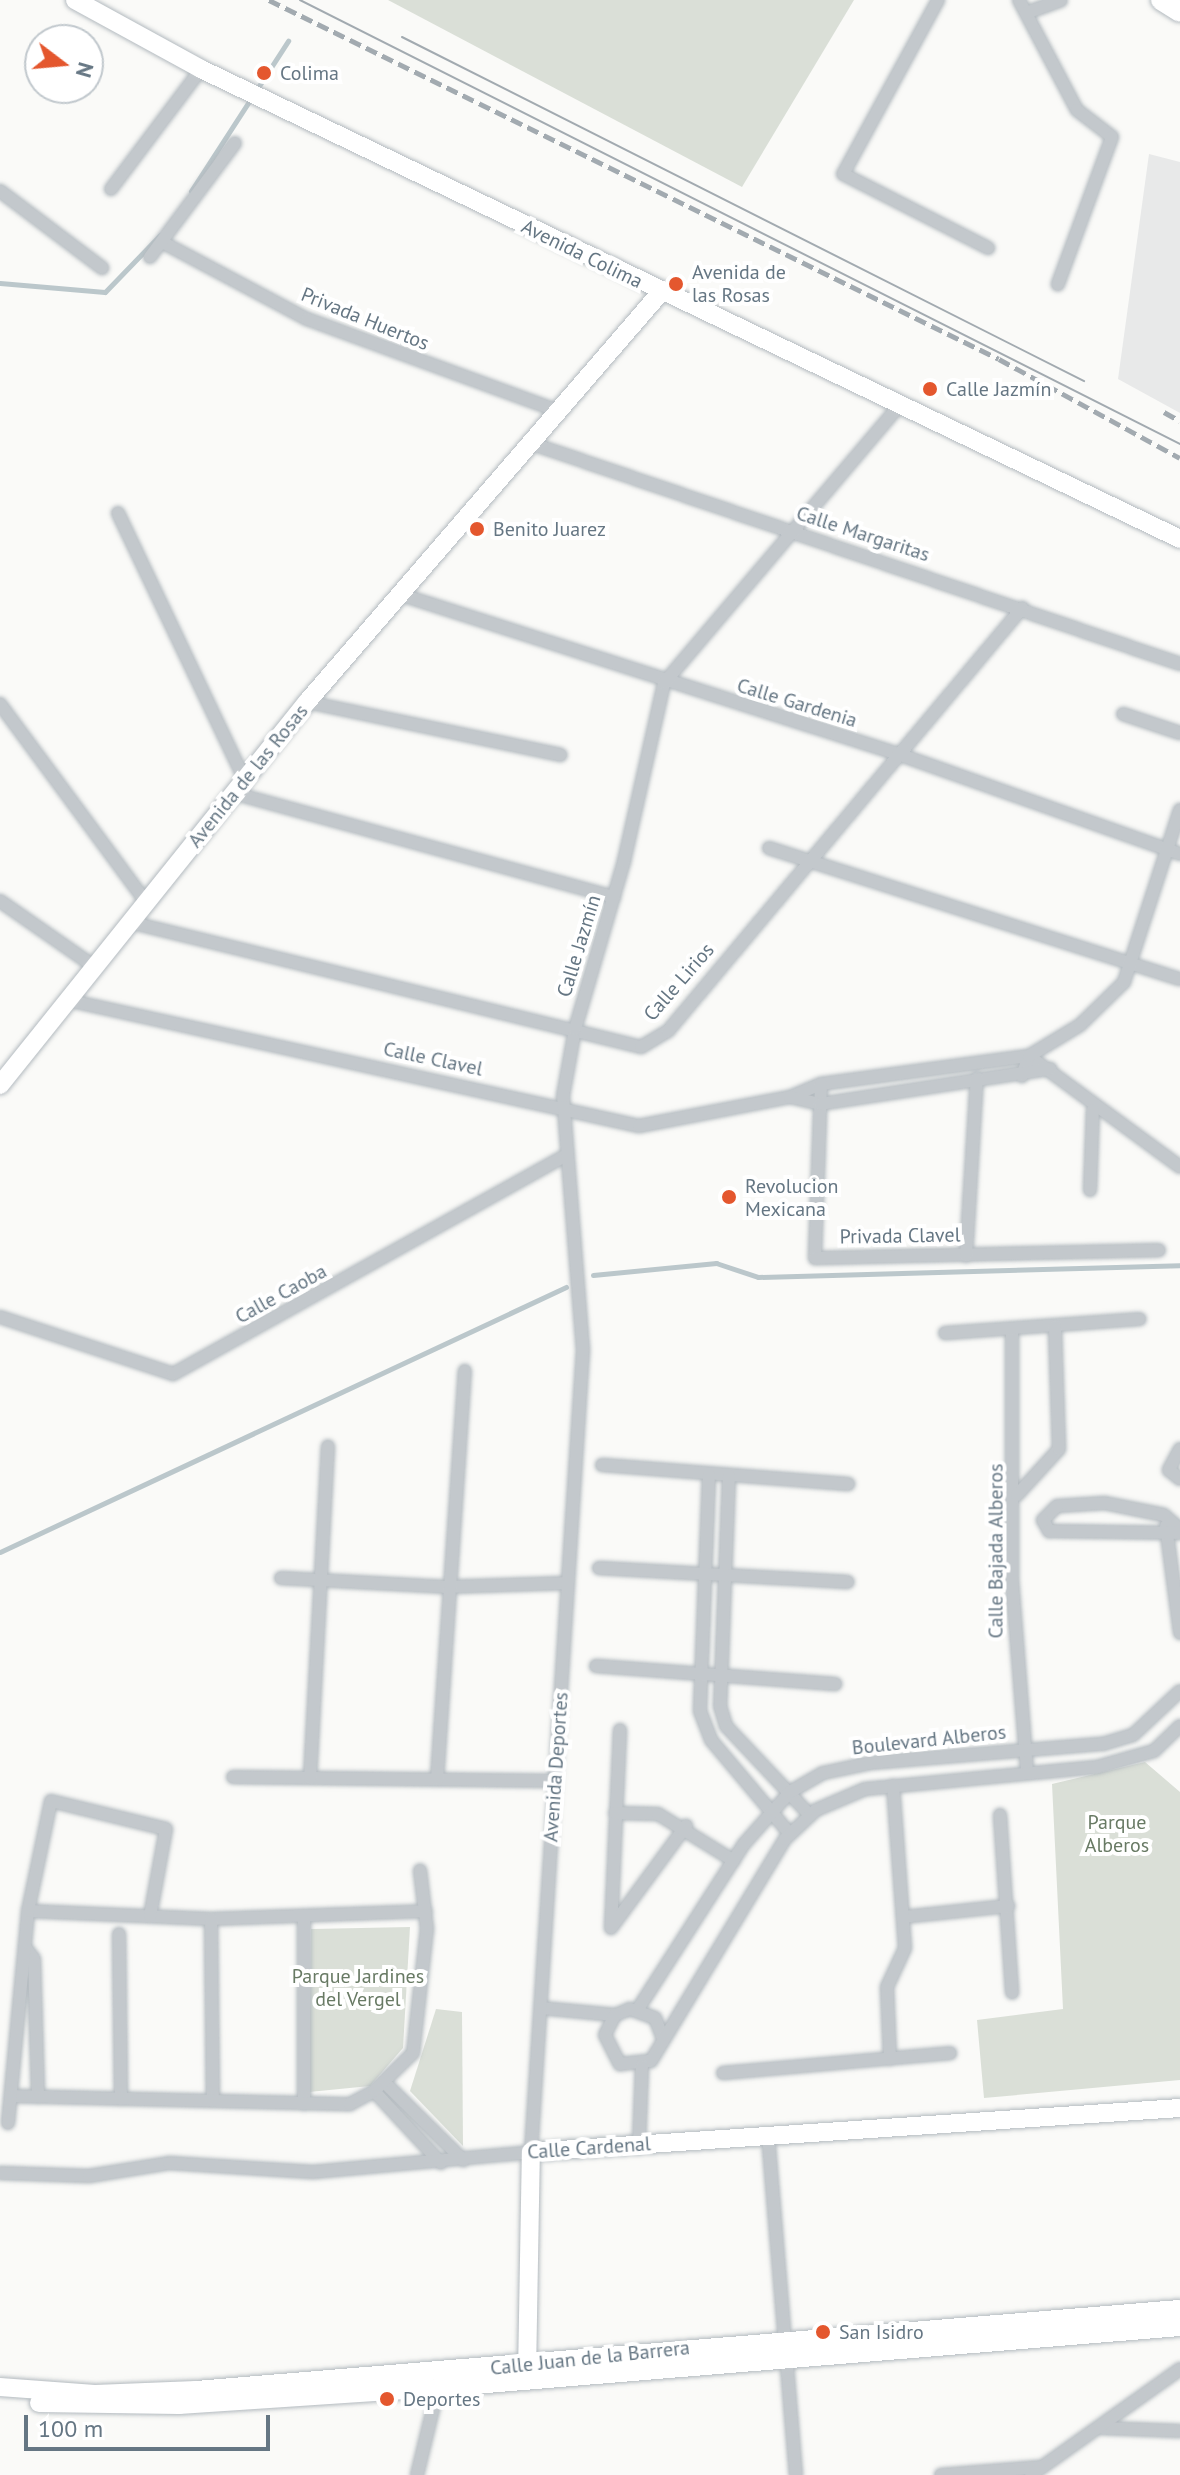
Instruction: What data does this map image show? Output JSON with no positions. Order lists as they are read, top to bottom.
{
  "streets": {
    "street": [
      "Avenida Colima",
      "Privada Huertos",
      "Calle Margaritas",
      "Calle Gardenia",
      "Avenida de las Rosas",
      "Calle Jazmín",
      "Calle Lirios",
      "Calle Clavel",
      "Privada Clavel",
      "Calle Caoba",
      "Calle Bajada Alberos",
      "Boulevard Alberos",
      "Avenida Deportes",
      "Calle Cardenal",
      "Calle Juan de la Barrera"
    ]
  },
  "crossings": [
    ["Avenida Colima", "Avenida de las Rosas"],
    ["Avenida Colima", "Calle Jazmín"],
    ["Privada Huertos", "Avenida de las Rosas"],
    ["Calle Margaritas", "Avenida de las Rosas"],
    ["Calle Margaritas", "Calle Jazmín"],
    ["Calle Margaritas", "Calle Lirios"],
    ["Calle Gardenia", "Avenida de las Rosas"],
    ["Calle Gardenia", "Calle Jazmín"],
    ["Calle Gardenia", "Calle Lirios"],
    ["Avenida de las Rosas", "Calle Lirios"],
    ["Avenida de las Rosas", "Calle Clavel"],
    ["Calle Jazmín", "Calle Lirios"],
    ["Calle Jazmín", "Calle Clavel"],
    ["Calle Jazmín", "Calle Caoba"],
    ["Calle Jazmín", "Avenida Deportes"],
    ["Calle Clavel", "Privada Clavel"],
    ["Calle Caoba", "Avenida Deportes"],
    ["Calle Bajada Alberos", "Boulevard Alberos"],
    ["Avenida Deportes", "Calle Cardenal"],
    ["Avenida Deportes", "Calle Juan de la Barrera"]
  ],
  "parks": ["Parque Alberos", "Parque Jardines del Vergel"],
  "places": [
    "Colima",
    "Avenida de las Rosas",
    "Calle Jazmín",
    "Benito Juarez",
    "Revolucion Mexicana",
    "San Isidro",
    "Deportes"
  ],
  "scale_bar": "100 m",
  "north": "right"
}
